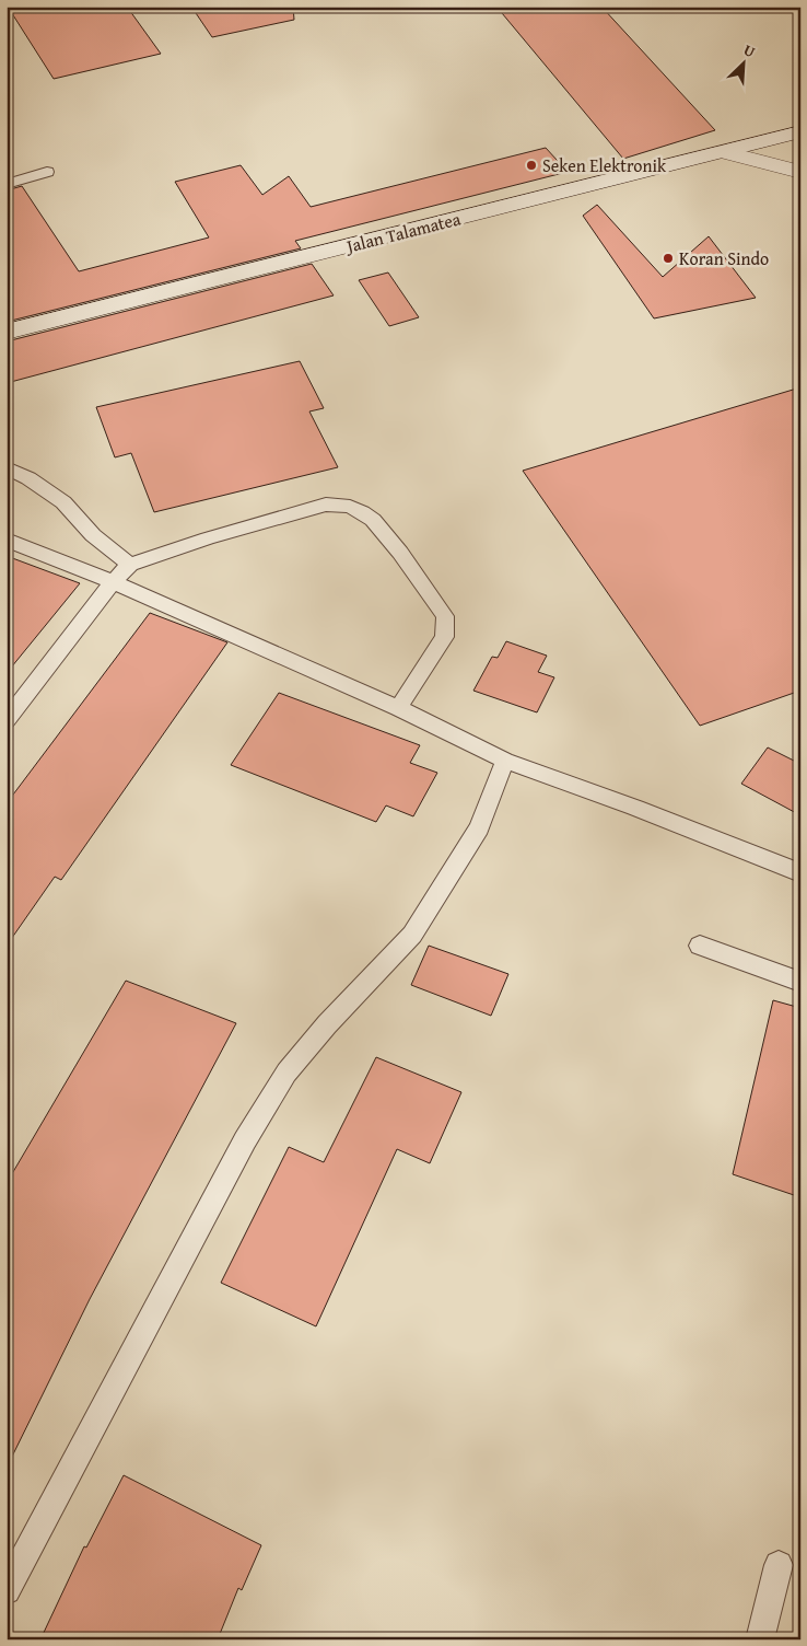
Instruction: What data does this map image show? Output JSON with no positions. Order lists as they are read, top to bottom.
{
  "streets": {
    "street": ["Jalan Talamatea"]
  },
  "places": ["Seken Elektronik", "Koran Sindo"],
  "north": "top right"
}
